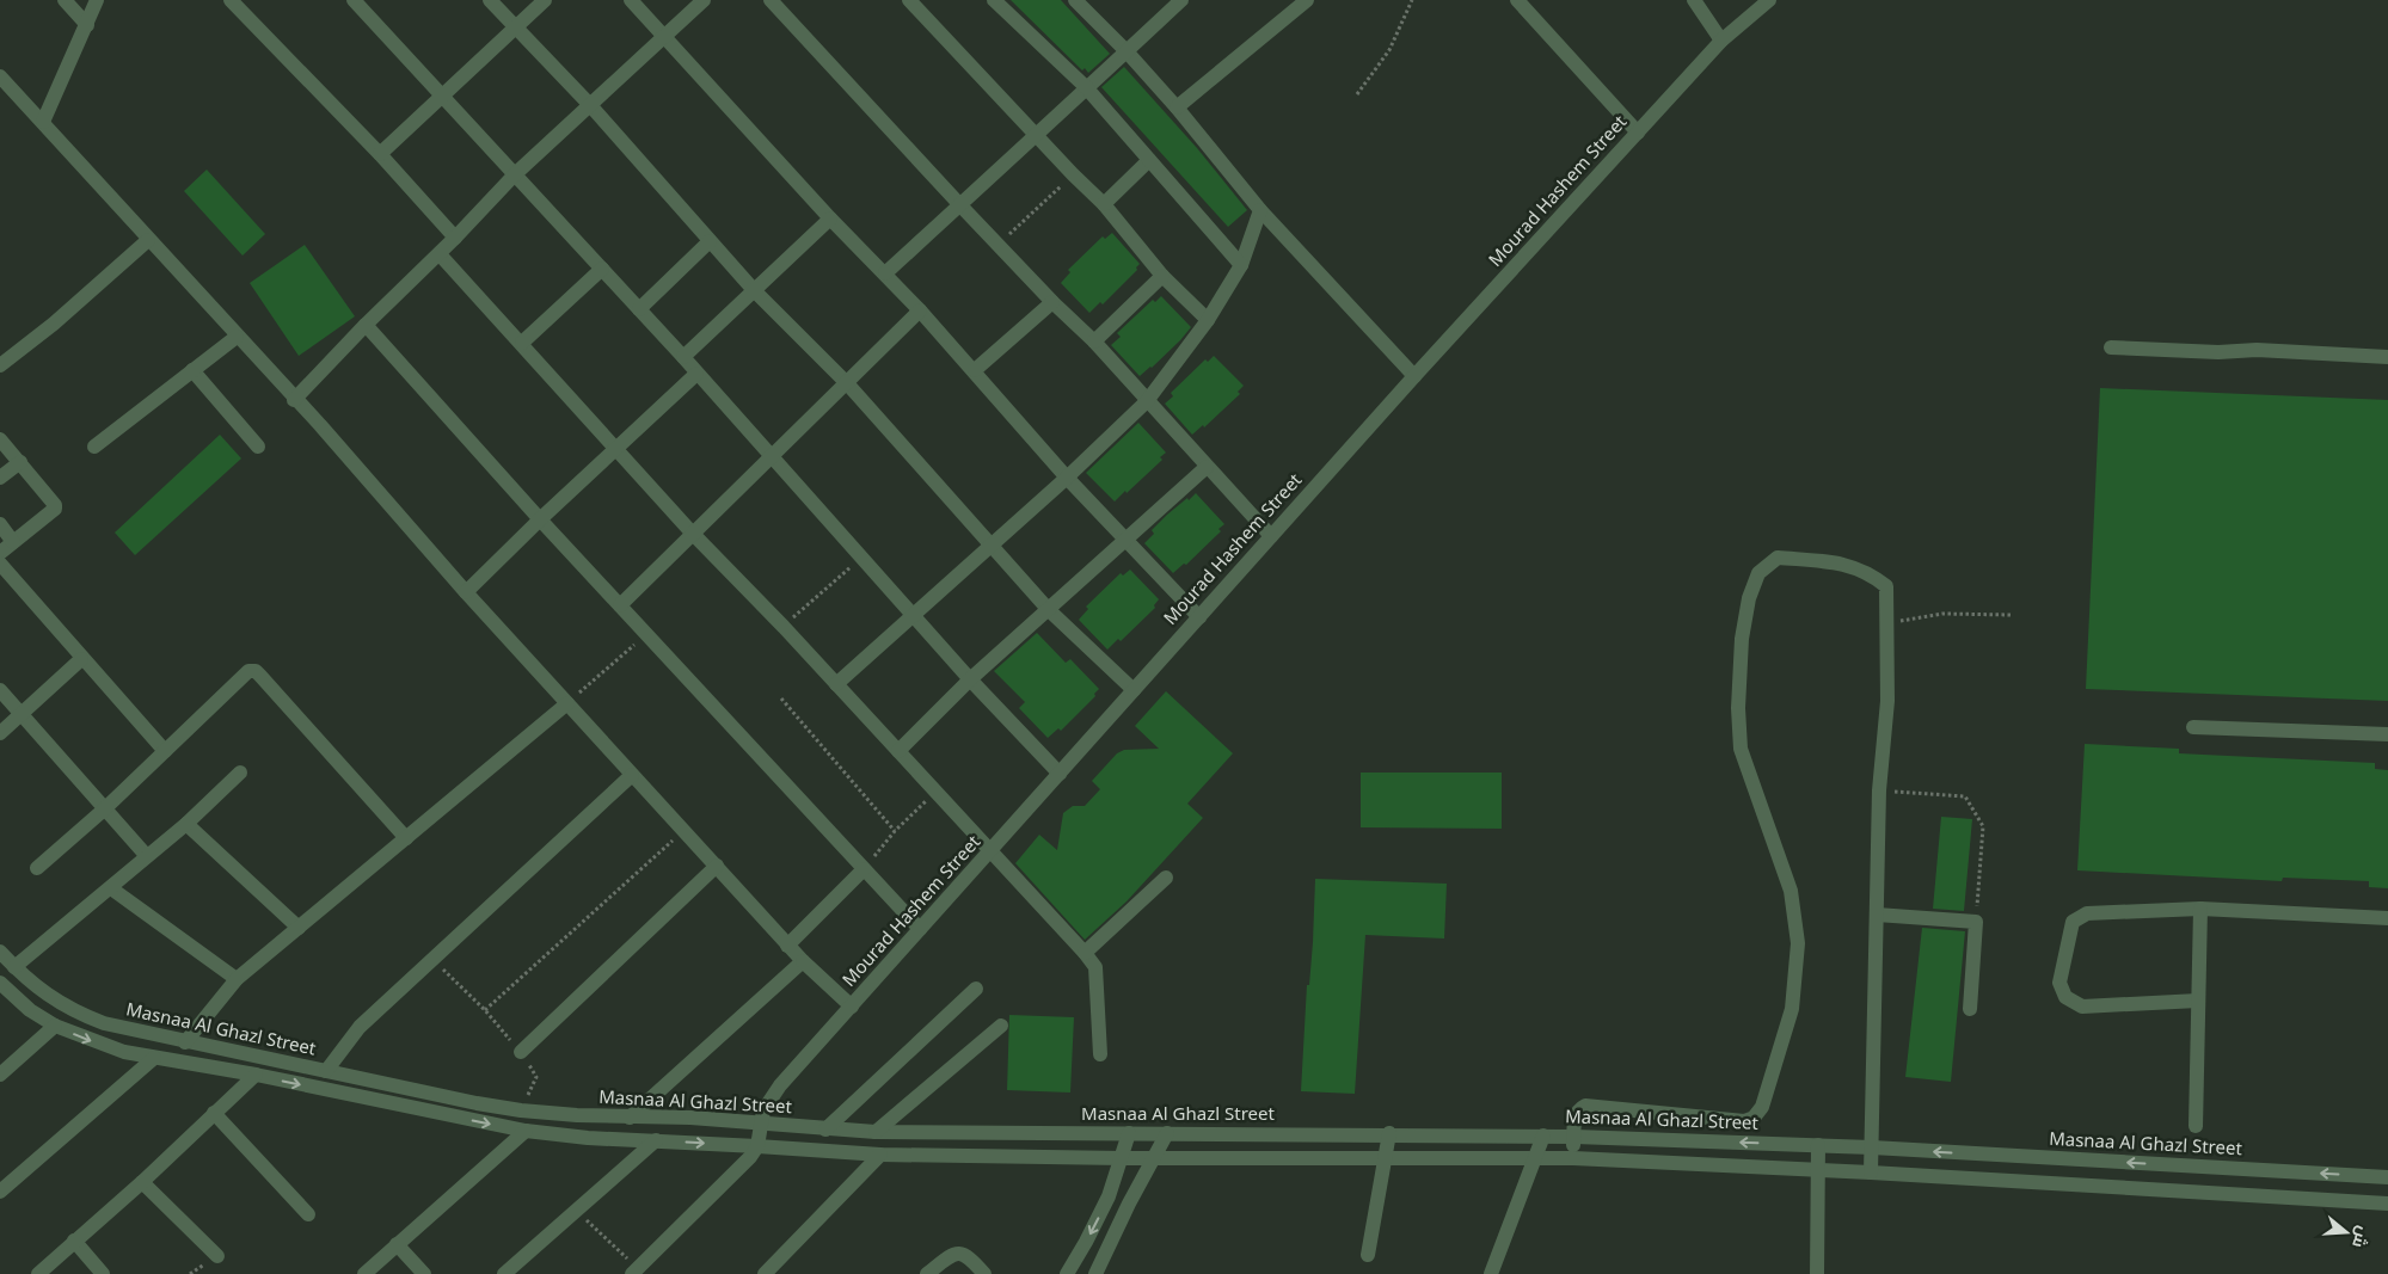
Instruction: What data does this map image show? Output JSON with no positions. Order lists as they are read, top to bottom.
{
  "streets": {
    "street": ["Mourad Hashem Street", "Masnaa Al Ghazl Street"]
  },
  "crossings": [
    ["Mourad Hashem Street", "Masnaa Al Ghazl Street"]
  ],
  "north": "right"
}
